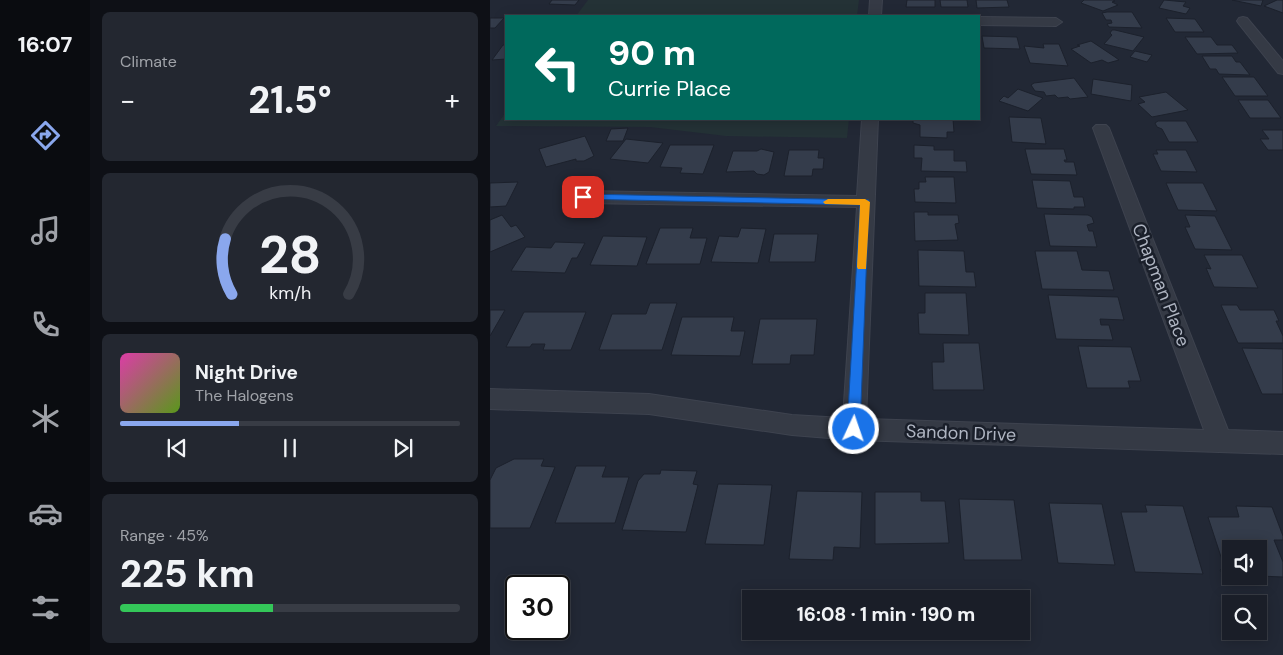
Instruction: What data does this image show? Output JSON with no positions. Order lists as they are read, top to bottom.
{
  "streets": {
    "street": ["Chapman Place", "Sandon Drive"]
  },
  "crossings": [
    ["Chapman Place", "Sandon Drive"]
  ],
  "page": {
    "tabs": "16:07",
    "tile": [
      "Climate",
      ["Range · 45%", "225 km"]
    ],
    "turn": ["90 m", "Currie Place"],
    "heat": ["−", "21.5°", "+"],
    "song": ["Night Drive", "The Halogens"],
    "limit": "30",
    "trip": "16:08 · 1 min · 190 m",
    "gauge": ["28", "km/h"]
  }
}
